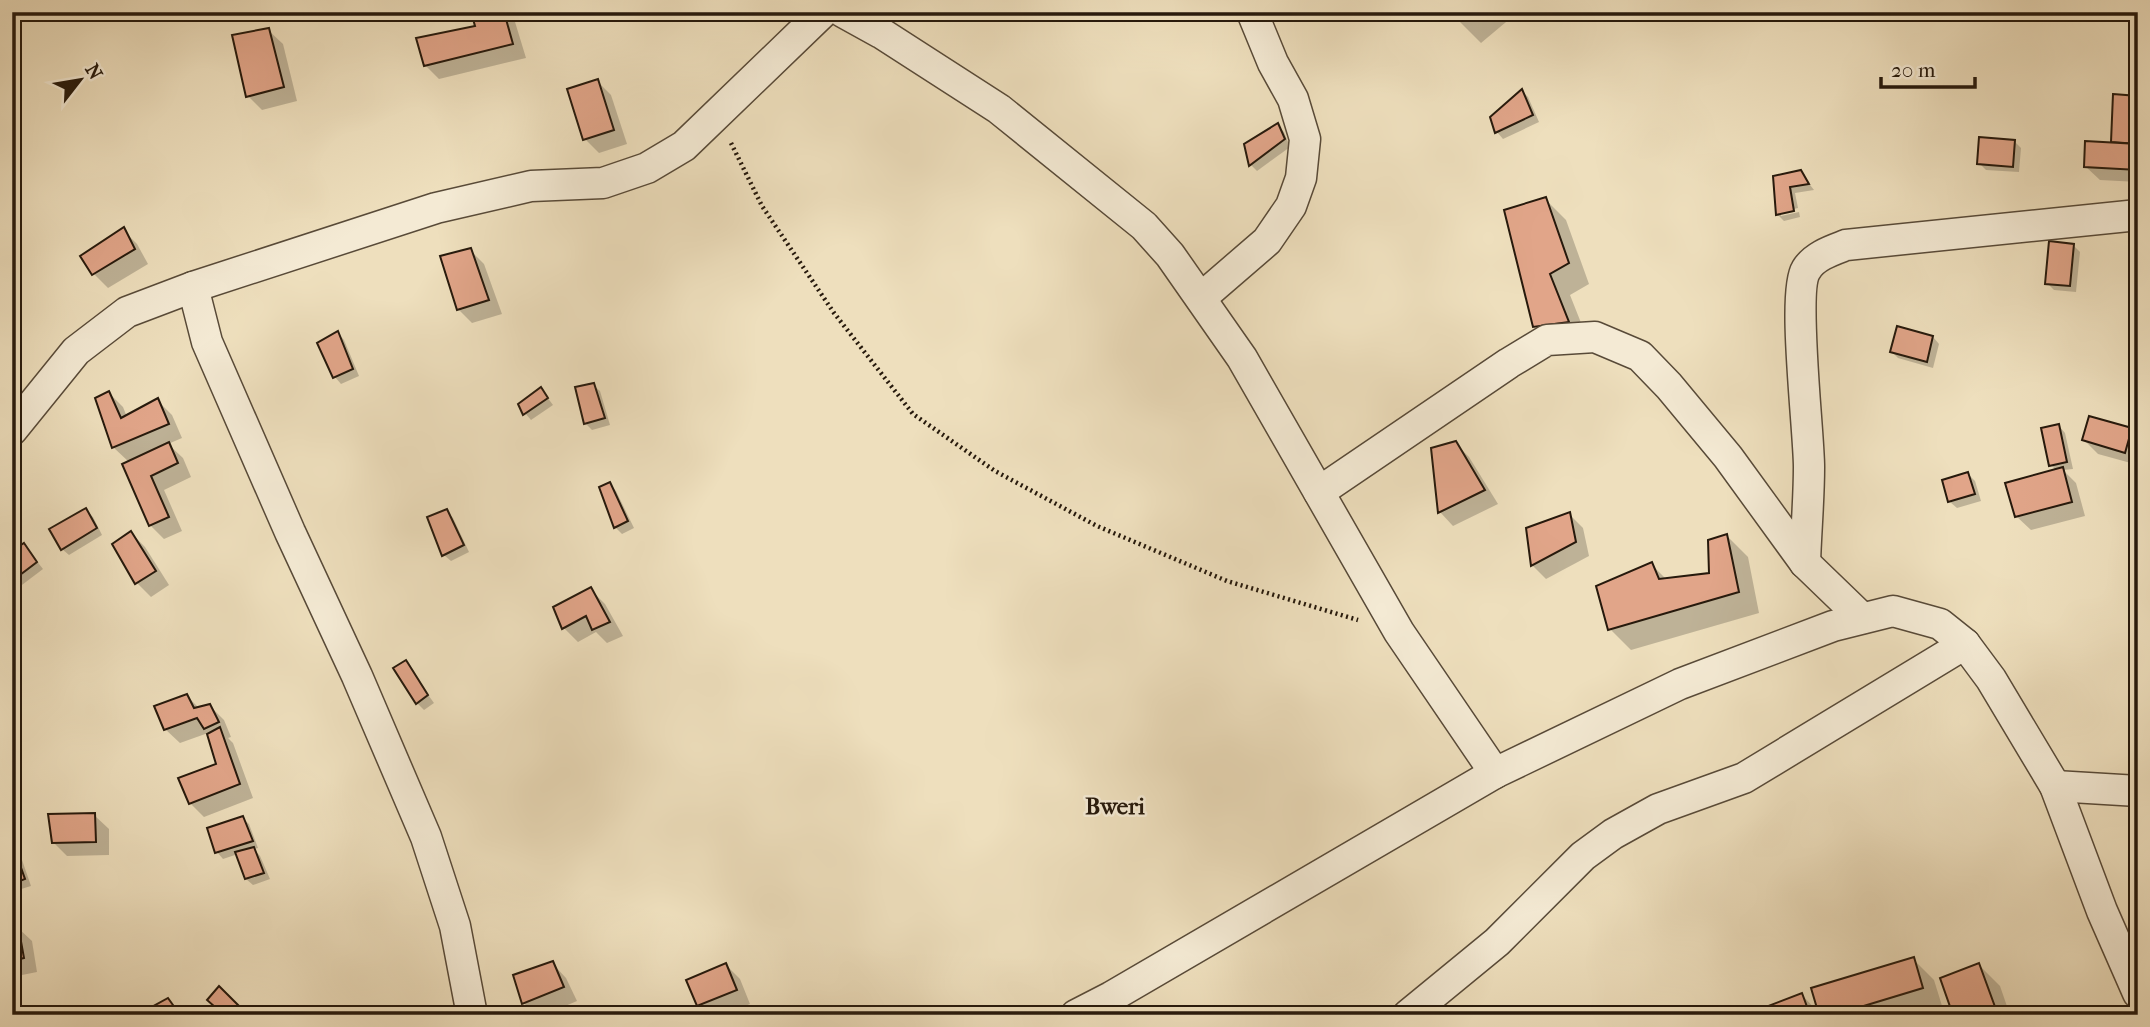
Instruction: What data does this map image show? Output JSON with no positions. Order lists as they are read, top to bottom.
{
  "districts": ["Bweri"],
  "scale_bar": "20 m",
  "north": "top right"
}
